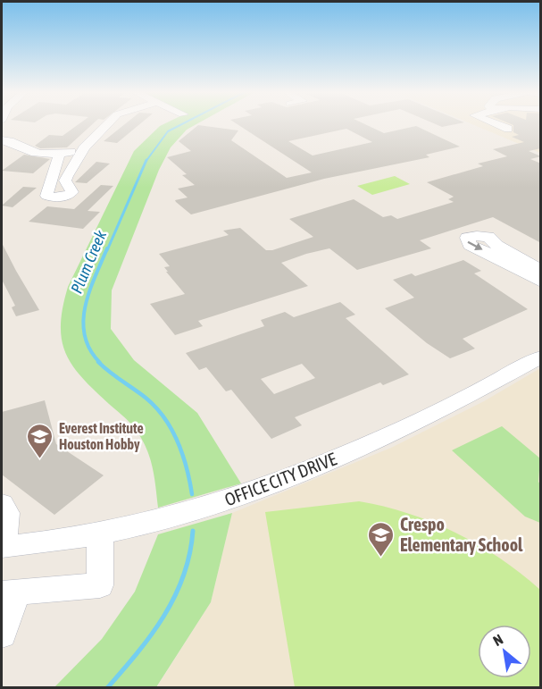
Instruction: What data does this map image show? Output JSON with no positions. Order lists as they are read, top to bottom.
{
  "streets": {
    "street": ["OFFICE CITY DRIVE"]
  },
  "water": ["Plum Creek"],
  "places": {
    "school or university": ["Everest Institute Houston Hobby", "Crespo Elementary School"]
  },
  "north": "top left"
}
